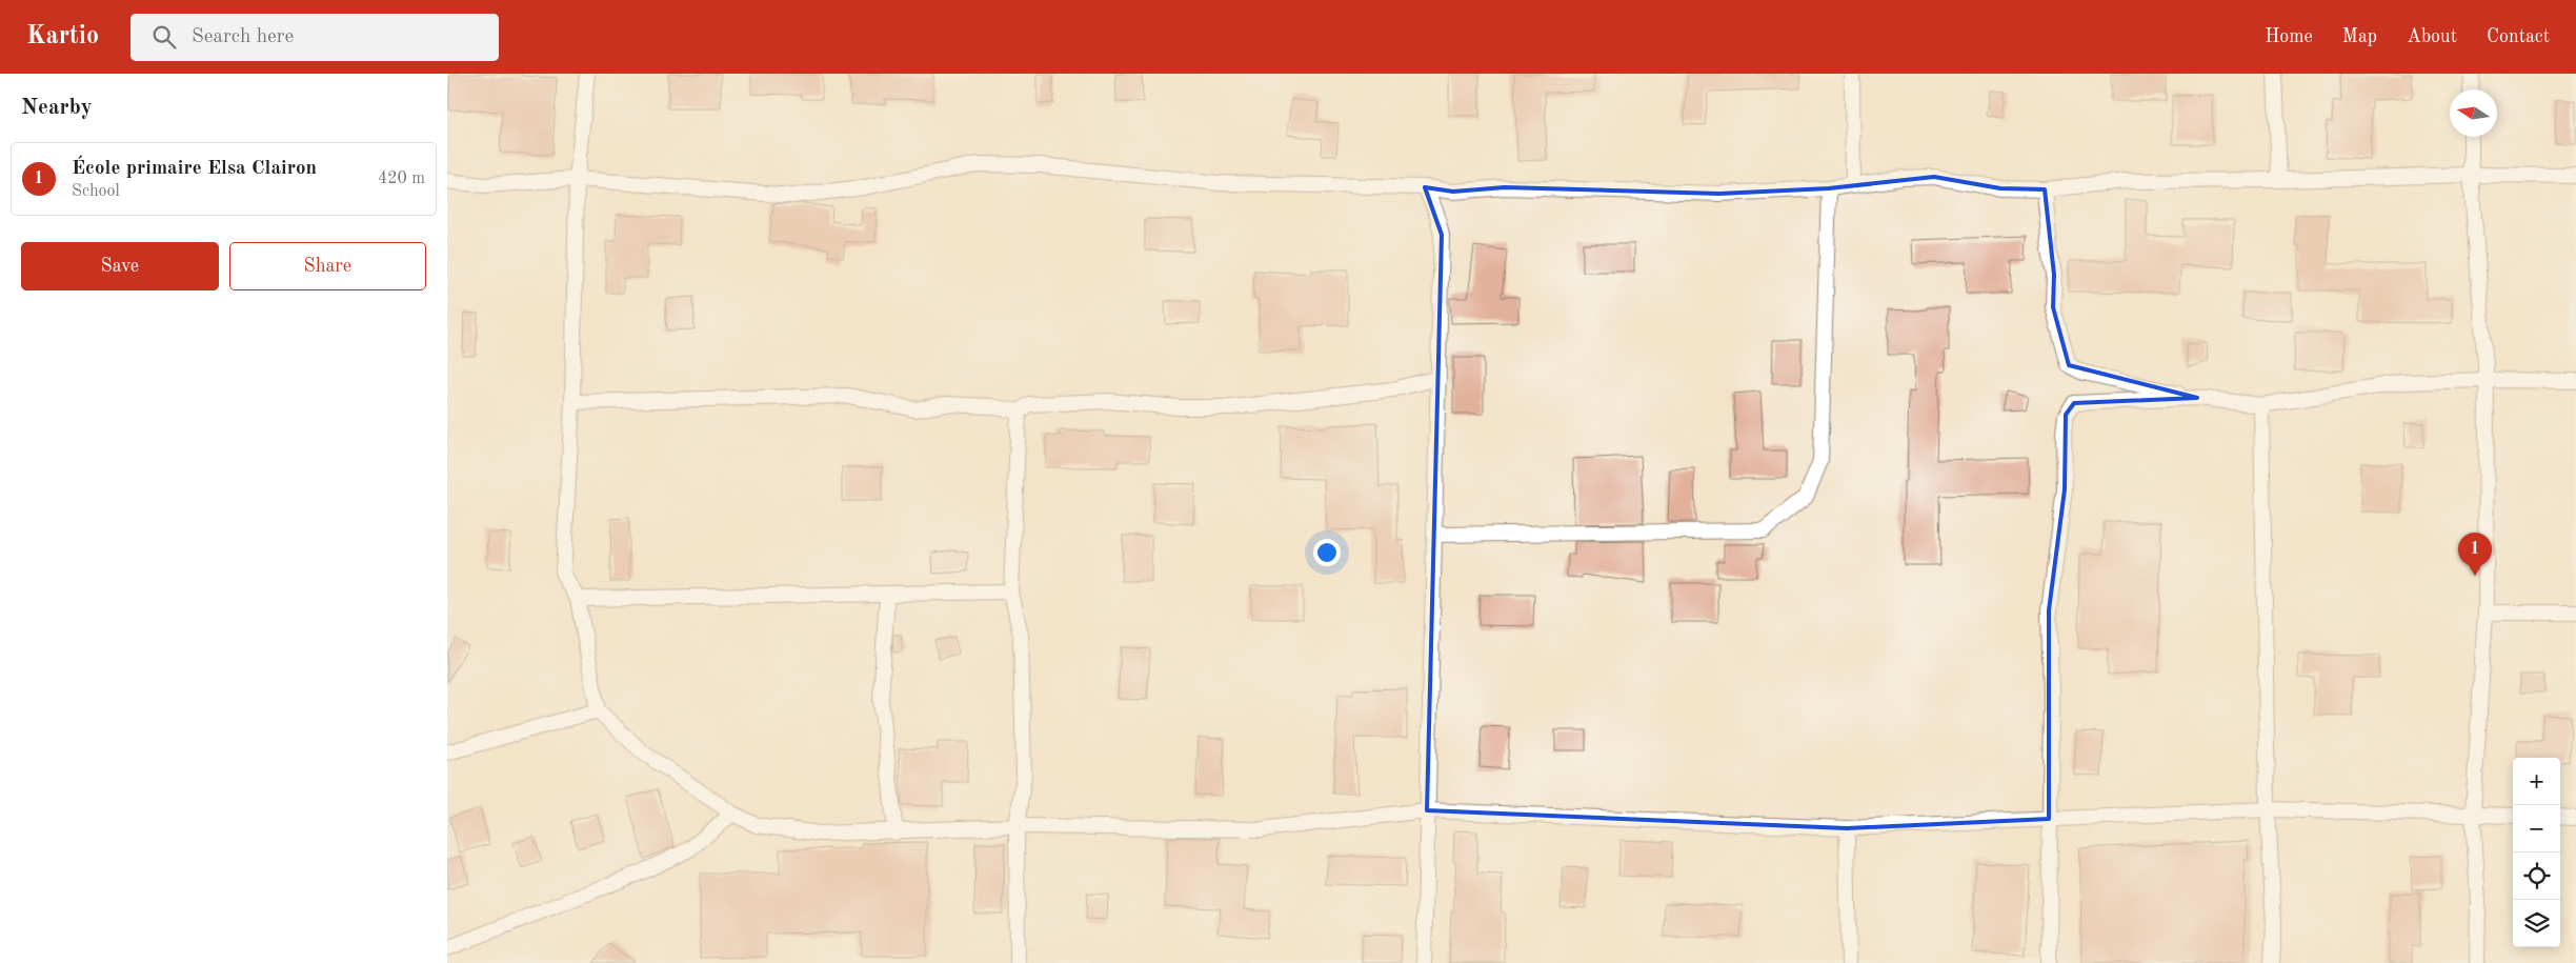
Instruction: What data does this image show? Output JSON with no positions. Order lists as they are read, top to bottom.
{
  "north": "left",
  "page": {
    "header": "Kartio",
    "search": "Search here",
    "nav": [
      "Home",
      "Map",
      "About",
      "Contact"
    ],
    "heading": "Nearby",
    "list": [
      {
        "mark": "1",
        "name": "École primaire Elsa Clairon",
        "note": "School",
        "value": "420 m"
      }
    ],
    "buttons": ["Save", "Share"],
    "pins": "1",
    "map_buttons": ["+", "−"]
  }
}
